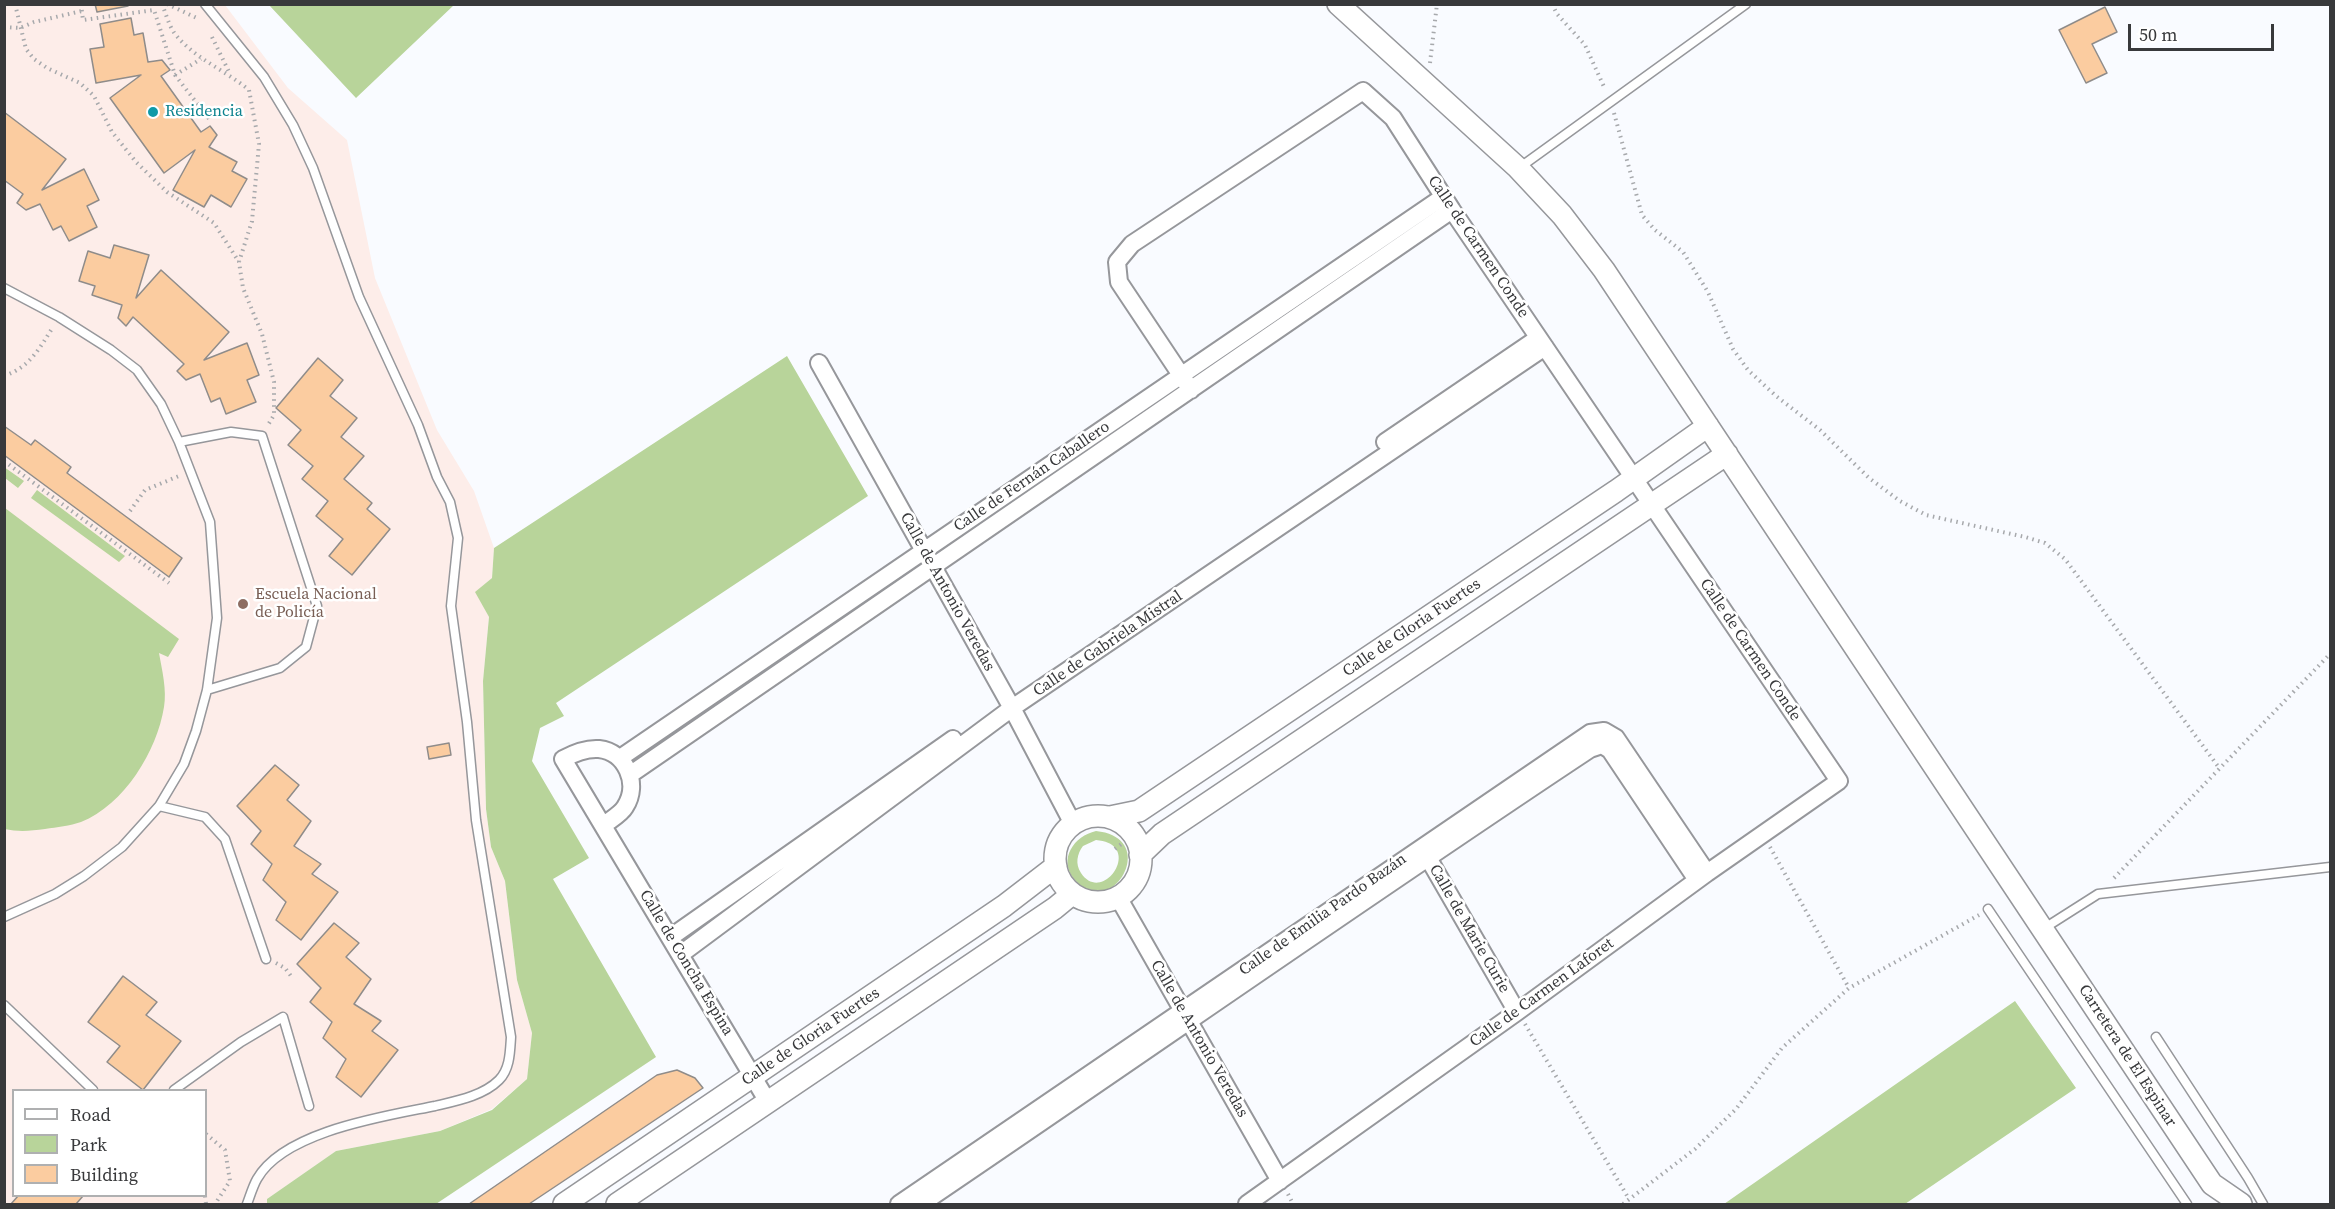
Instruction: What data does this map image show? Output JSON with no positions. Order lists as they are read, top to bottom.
{
  "streets": {
    "street": [
      "Calle de Carmen Conde",
      "Calle de Fernán Caballero",
      "Calle de Antonio Veredas",
      "Calle de Gloria Fuertes",
      "Calle de Gabriela Mistral",
      "Calle de Emilia Pardo Bazán",
      "Calle de Marie Curie",
      "Calle de Concha Espina",
      "Calle de Carmen Laforet",
      "Carretera de El Espinar"
    ]
  },
  "crossings": [
    ["Calle de Carmen Conde", "Calle de Fernán Caballero"],
    ["Calle de Carmen Conde", "Calle de Gloria Fuertes"],
    ["Calle de Carmen Conde", "Calle de Gabriela Mistral"],
    ["Calle de Carmen Conde", "Calle de Carmen Laforet"],
    ["Calle de Fernán Caballero", "Calle de Antonio Veredas"],
    ["Calle de Fernán Caballero", "Calle de Concha Espina"],
    ["Calle de Antonio Veredas", "Calle de Gloria Fuertes"],
    ["Calle de Antonio Veredas", "Calle de Gabriela Mistral"],
    ["Calle de Antonio Veredas", "Calle de Emilia Pardo Bazán"],
    ["Calle de Antonio Veredas", "Calle de Carmen Laforet"],
    ["Calle de Gloria Fuertes", "Calle de Concha Espina"],
    ["Calle de Gloria Fuertes", "Carretera de El Espinar"],
    ["Calle de Gabriela Mistral", "Calle de Concha Espina"],
    ["Calle de Emilia Pardo Bazán", "Calle de Marie Curie"],
    ["Calle de Emilia Pardo Bazán", "Calle de Carmen Laforet"],
    ["Calle de Marie Curie", "Calle de Carmen Laforet"]
  ],
  "places": ["Residencia", "Escuela Nacional de Policía"],
  "legend": ["Road", "Park", "Building"],
  "scale_bar": "50 m"
}
